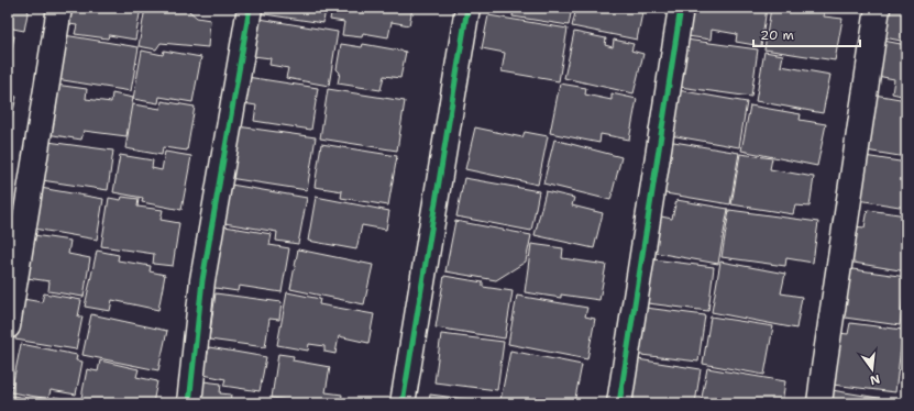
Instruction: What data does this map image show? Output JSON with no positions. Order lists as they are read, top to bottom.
{
  "scale_bar": "20 m",
  "north": "bottom"
}
